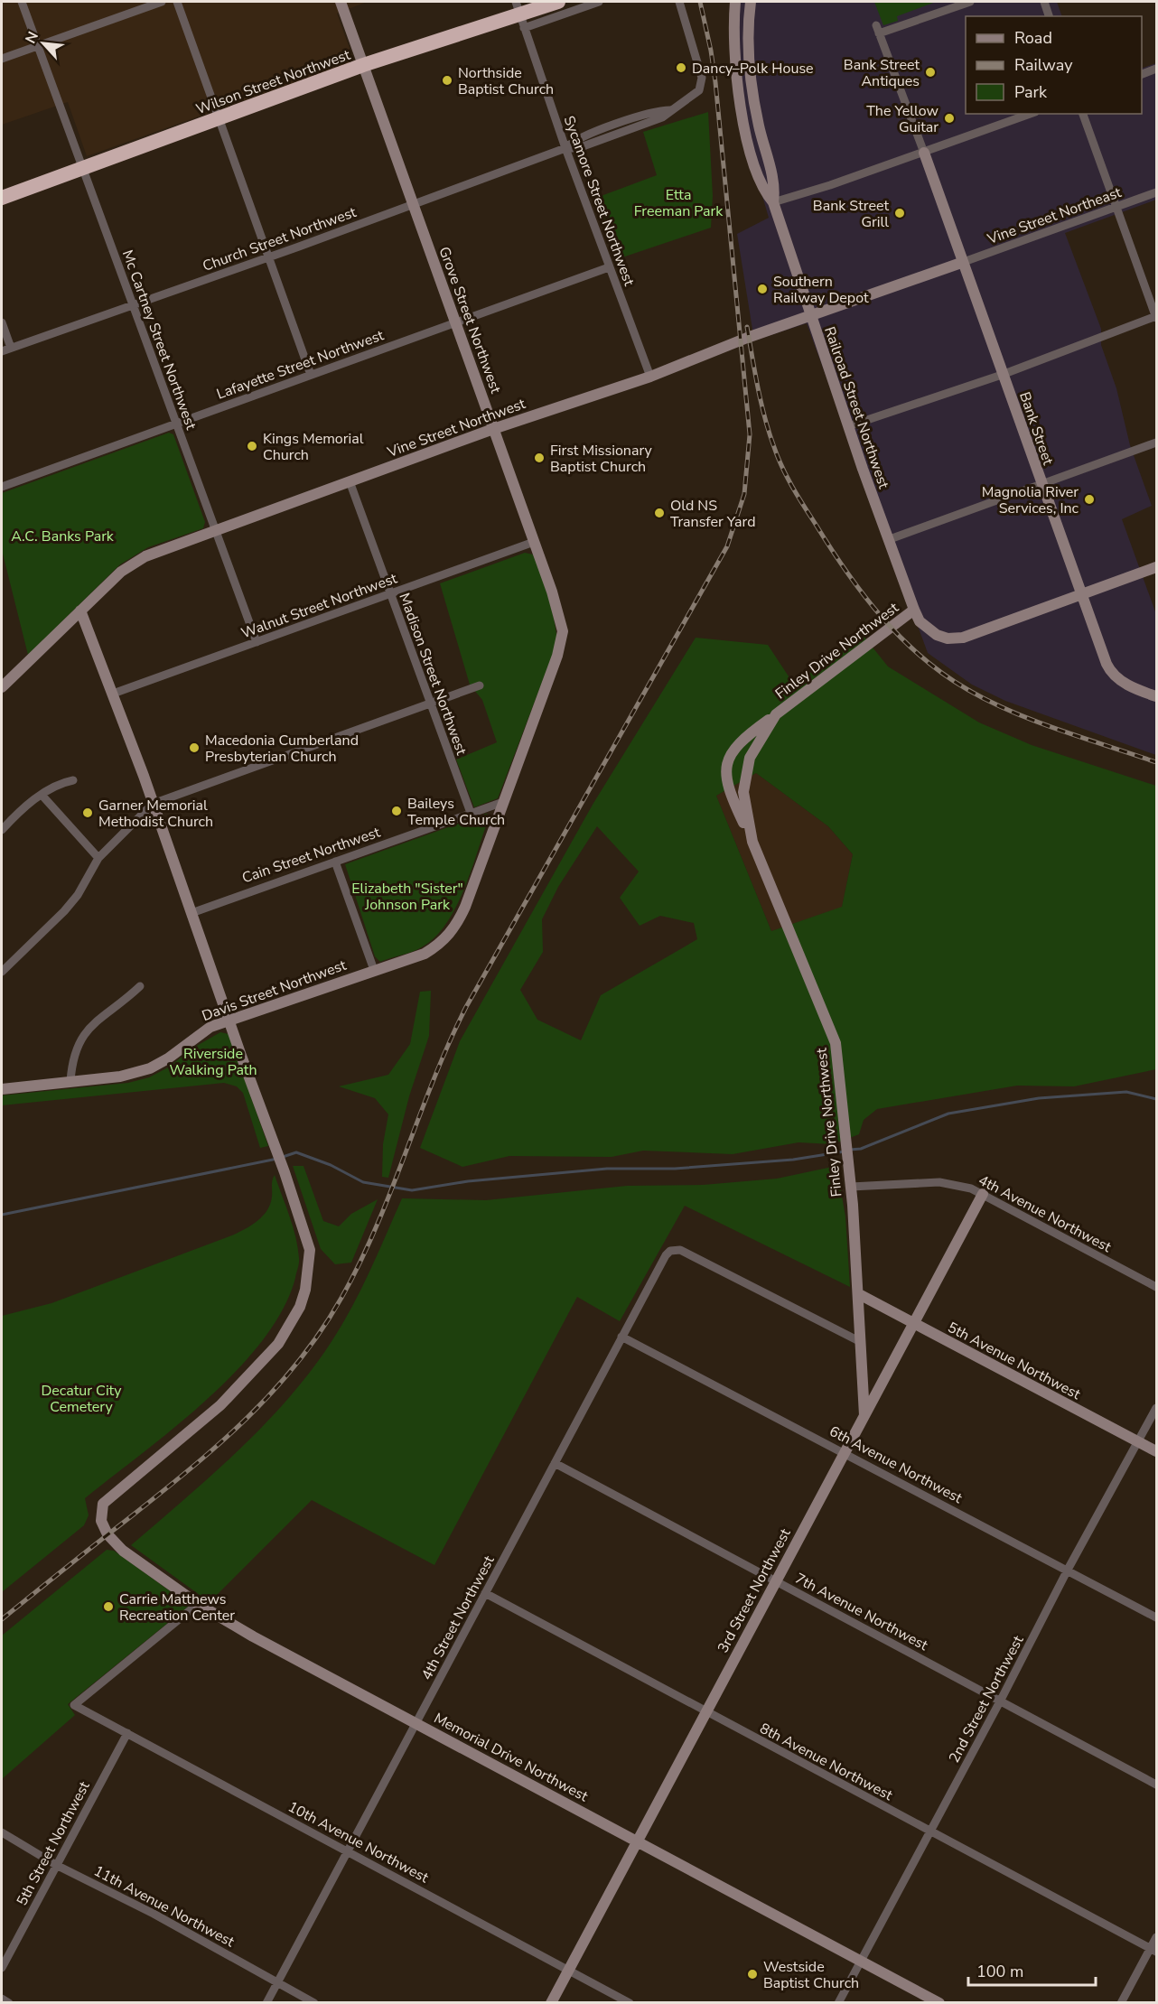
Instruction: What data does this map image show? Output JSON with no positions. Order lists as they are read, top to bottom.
{
  "streets": {
    "highway": ["Wilson Street Northwest"],
    "street": [
      "Sycamore Street Northwest",
      "Vine Street Northeast",
      "Church Street Northwest",
      "Grove Street Northwest",
      "Mc Cartney Street Northwest",
      "Lafayette Street Northwest",
      "Railroad Street Northwest",
      "Vine Street Northwest",
      "Bank Street",
      "Walnut Street Northwest",
      "Finley Drive Northwest",
      "Madison Street Northwest",
      "Cain Street Northwest",
      "Davis Street Northwest",
      "4th Avenue Northwest",
      "5th Avenue Northwest",
      "6th Avenue Northwest",
      "3rd Street Northwest",
      "7th Avenue Northwest",
      "4th Street Northwest",
      "2nd Street Northwest",
      "Memorial Drive Northwest",
      "8th Avenue Northwest",
      "10th Avenue Northwest",
      "5th Street Northwest",
      "11th Avenue Northwest"
    ]
  },
  "crossings": [
    ["Wilson Street Northwest", "Sycamore Street Northwest"],
    ["Wilson Street Northwest", "Grove Street Northwest"],
    ["Wilson Street Northwest", "Mc Cartney Street Northwest"],
    ["Sycamore Street Northwest", "Church Street Northwest"],
    ["Sycamore Street Northwest", "Lafayette Street Northwest"],
    ["Sycamore Street Northwest", "Vine Street Northwest"],
    ["Vine Street Northeast", "Vine Street Northwest"],
    ["Vine Street Northeast", "Bank Street"],
    ["Church Street Northwest", "Grove Street Northwest"],
    ["Church Street Northwest", "Mc Cartney Street Northwest"],
    ["Grove Street Northwest", "Lafayette Street Northwest"],
    ["Grove Street Northwest", "Vine Street Northwest"],
    ["Grove Street Northwest", "Walnut Street Northwest"],
    ["Grove Street Northwest", "Davis Street Northwest"],
    ["Mc Cartney Street Northwest", "Lafayette Street Northwest"],
    ["Mc Cartney Street Northwest", "Vine Street Northwest"],
    ["Mc Cartney Street Northwest", "Walnut Street Northwest"],
    ["Railroad Street Northwest", "Vine Street Northwest"],
    ["Railroad Street Northwest", "Bank Street"],
    ["Railroad Street Northwest", "Finley Drive Northwest"],
    ["Vine Street Northwest", "Bank Street"],
    ["Vine Street Northwest", "Madison Street Northwest"],
    ["Walnut Street Northwest", "Madison Street Northwest"],
    ["Finley Drive Northwest", "4th Avenue Northwest"],
    ["Finley Drive Northwest", "5th Avenue Northwest"],
    ["Finley Drive Northwest", "3rd Street Northwest"],
    ["Finley Drive Northwest", "4th Street Northwest"],
    ["Madison Street Northwest", "Cain Street Northwest"],
    ["Davis Street Northwest", "Memorial Drive Northwest"],
    ["4th Avenue Northwest", "3rd Street Northwest"],
    ["5th Avenue Northwest", "3rd Street Northwest"],
    ["5th Avenue Northwest", "2nd Street Northwest"],
    ["6th Avenue Northwest", "3rd Street Northwest"],
    ["6th Avenue Northwest", "4th Street Northwest"],
    ["6th Avenue Northwest", "2nd Street Northwest"],
    ["3rd Street Northwest", "7th Avenue Northwest"],
    ["3rd Street Northwest", "Memorial Drive Northwest"],
    ["3rd Street Northwest", "8th Avenue Northwest"],
    ["3rd Street Northwest", "10th Avenue Northwest"],
    ["7th Avenue Northwest", "4th Street Northwest"],
    ["7th Avenue Northwest", "2nd Street Northwest"],
    ["4th Street Northwest", "Memorial Drive Northwest"],
    ["4th Street Northwest", "8th Avenue Northwest"],
    ["4th Street Northwest", "10th Avenue Northwest"],
    ["4th Street Northwest", "11th Avenue Northwest"],
    ["2nd Street Northwest", "Memorial Drive Northwest"],
    ["2nd Street Northwest", "8th Avenue Northwest"],
    ["Memorial Drive Northwest", "10th Avenue Northwest"],
    ["10th Avenue Northwest", "5th Street Northwest"],
    ["5th Street Northwest", "11th Avenue Northwest"]
  ],
  "parks": [
    "Etta Freeman Park",
    "A.C. Banks Park",
    "Elizabeth \"Sister\" Johnson Park",
    "Riverside Walking Path",
    "Decatur City Cemetery"
  ],
  "places": [
    "Dancy–Polk House",
    "Bank Street Antiques",
    "Northside Baptist Church",
    "The Yellow Guitar",
    "Bank Street Grill",
    "Southern Railway Depot",
    "Kings Memorial Church",
    "First Missionary Baptist Church",
    "Magnolia River Services, Inc",
    "Old NS Transfer Yard",
    "Macedonia Cumberland Presbyterian Church",
    "Baileys Temple Church",
    "Garner Memorial Methodist Church",
    "Carrie Matthews Recreation Center",
    "Westside Baptist Church"
  ],
  "legend": ["Road", "Railway", "Park"],
  "scale_bar": "100 m",
  "north": "top left"
}
